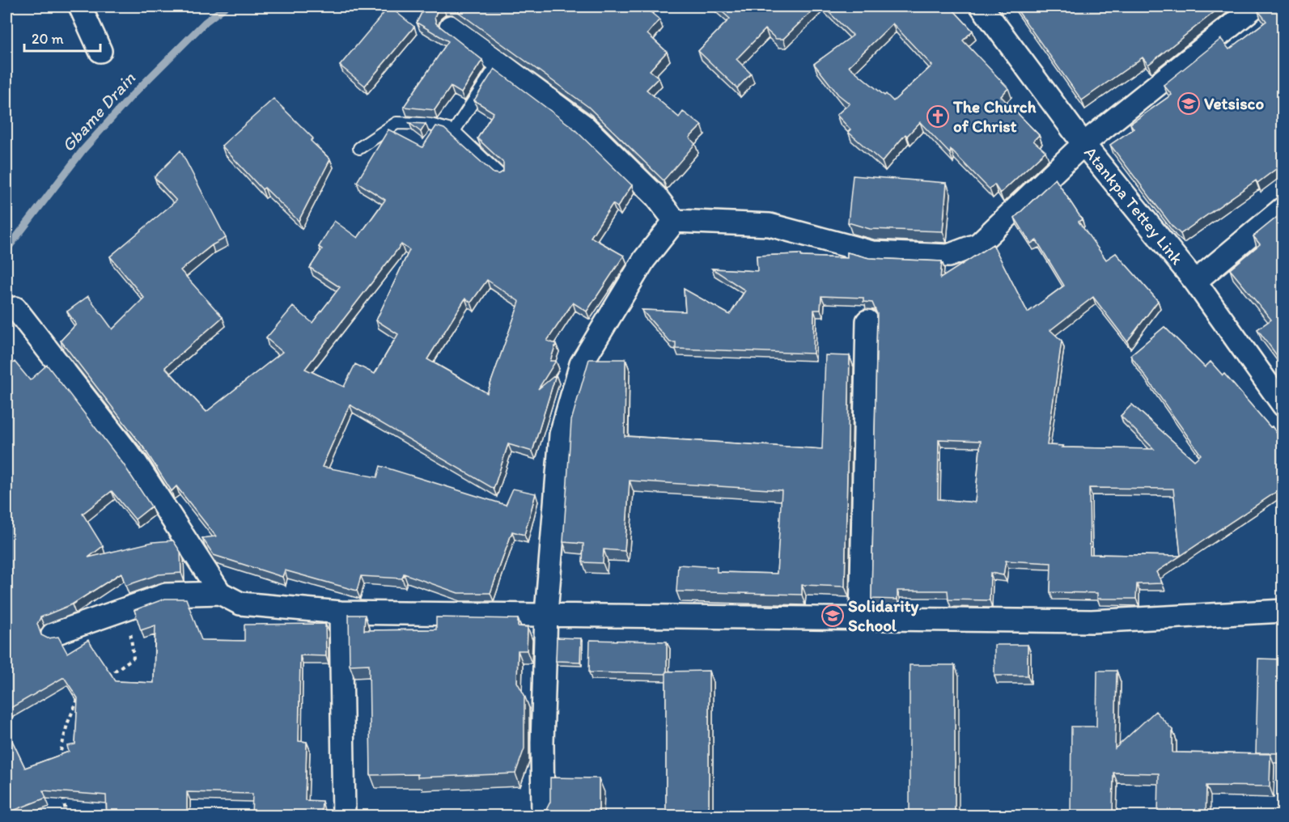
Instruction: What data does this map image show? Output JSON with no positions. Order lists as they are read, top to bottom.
{
  "streets": {
    "street": ["Atankpa Tettey Link"]
  },
  "water": ["Gbame Drain"],
  "places": {
    "school or university": ["Vetsisco", "Solidarity School"],
    "church": ["The Church of Christ"]
  },
  "scale_bar": "20 m"
}
